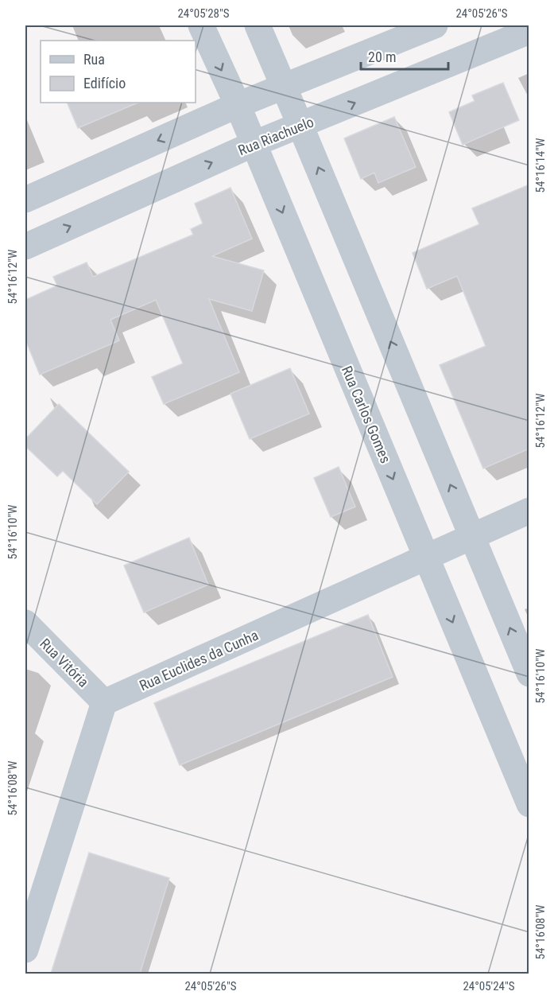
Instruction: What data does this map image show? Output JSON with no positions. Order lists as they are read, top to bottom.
{
  "streets": {
    "street": [
      "Rua Riachuelo",
      "Rua Carlos Gomes",
      "Rua Euclides da Cunha",
      "Rua Vitória"
    ]
  },
  "crossings": [
    ["Rua Riachuelo", "Rua Carlos Gomes"],
    ["Rua Carlos Gomes", "Rua Euclides da Cunha"],
    ["Rua Euclides da Cunha", "Rua Vitória"]
  ],
  "legend": ["Rua", "Edifício"],
  "scale_bar": "20 m",
  "coordinates": [
    "24°05'28\"S",
    "24°05'26\"S",
    "54°16'14\"W",
    "54°16'12\"W",
    "54°16'10\"W",
    "54°16'08\"W",
    "24°05'24\"S"
  ]
}
